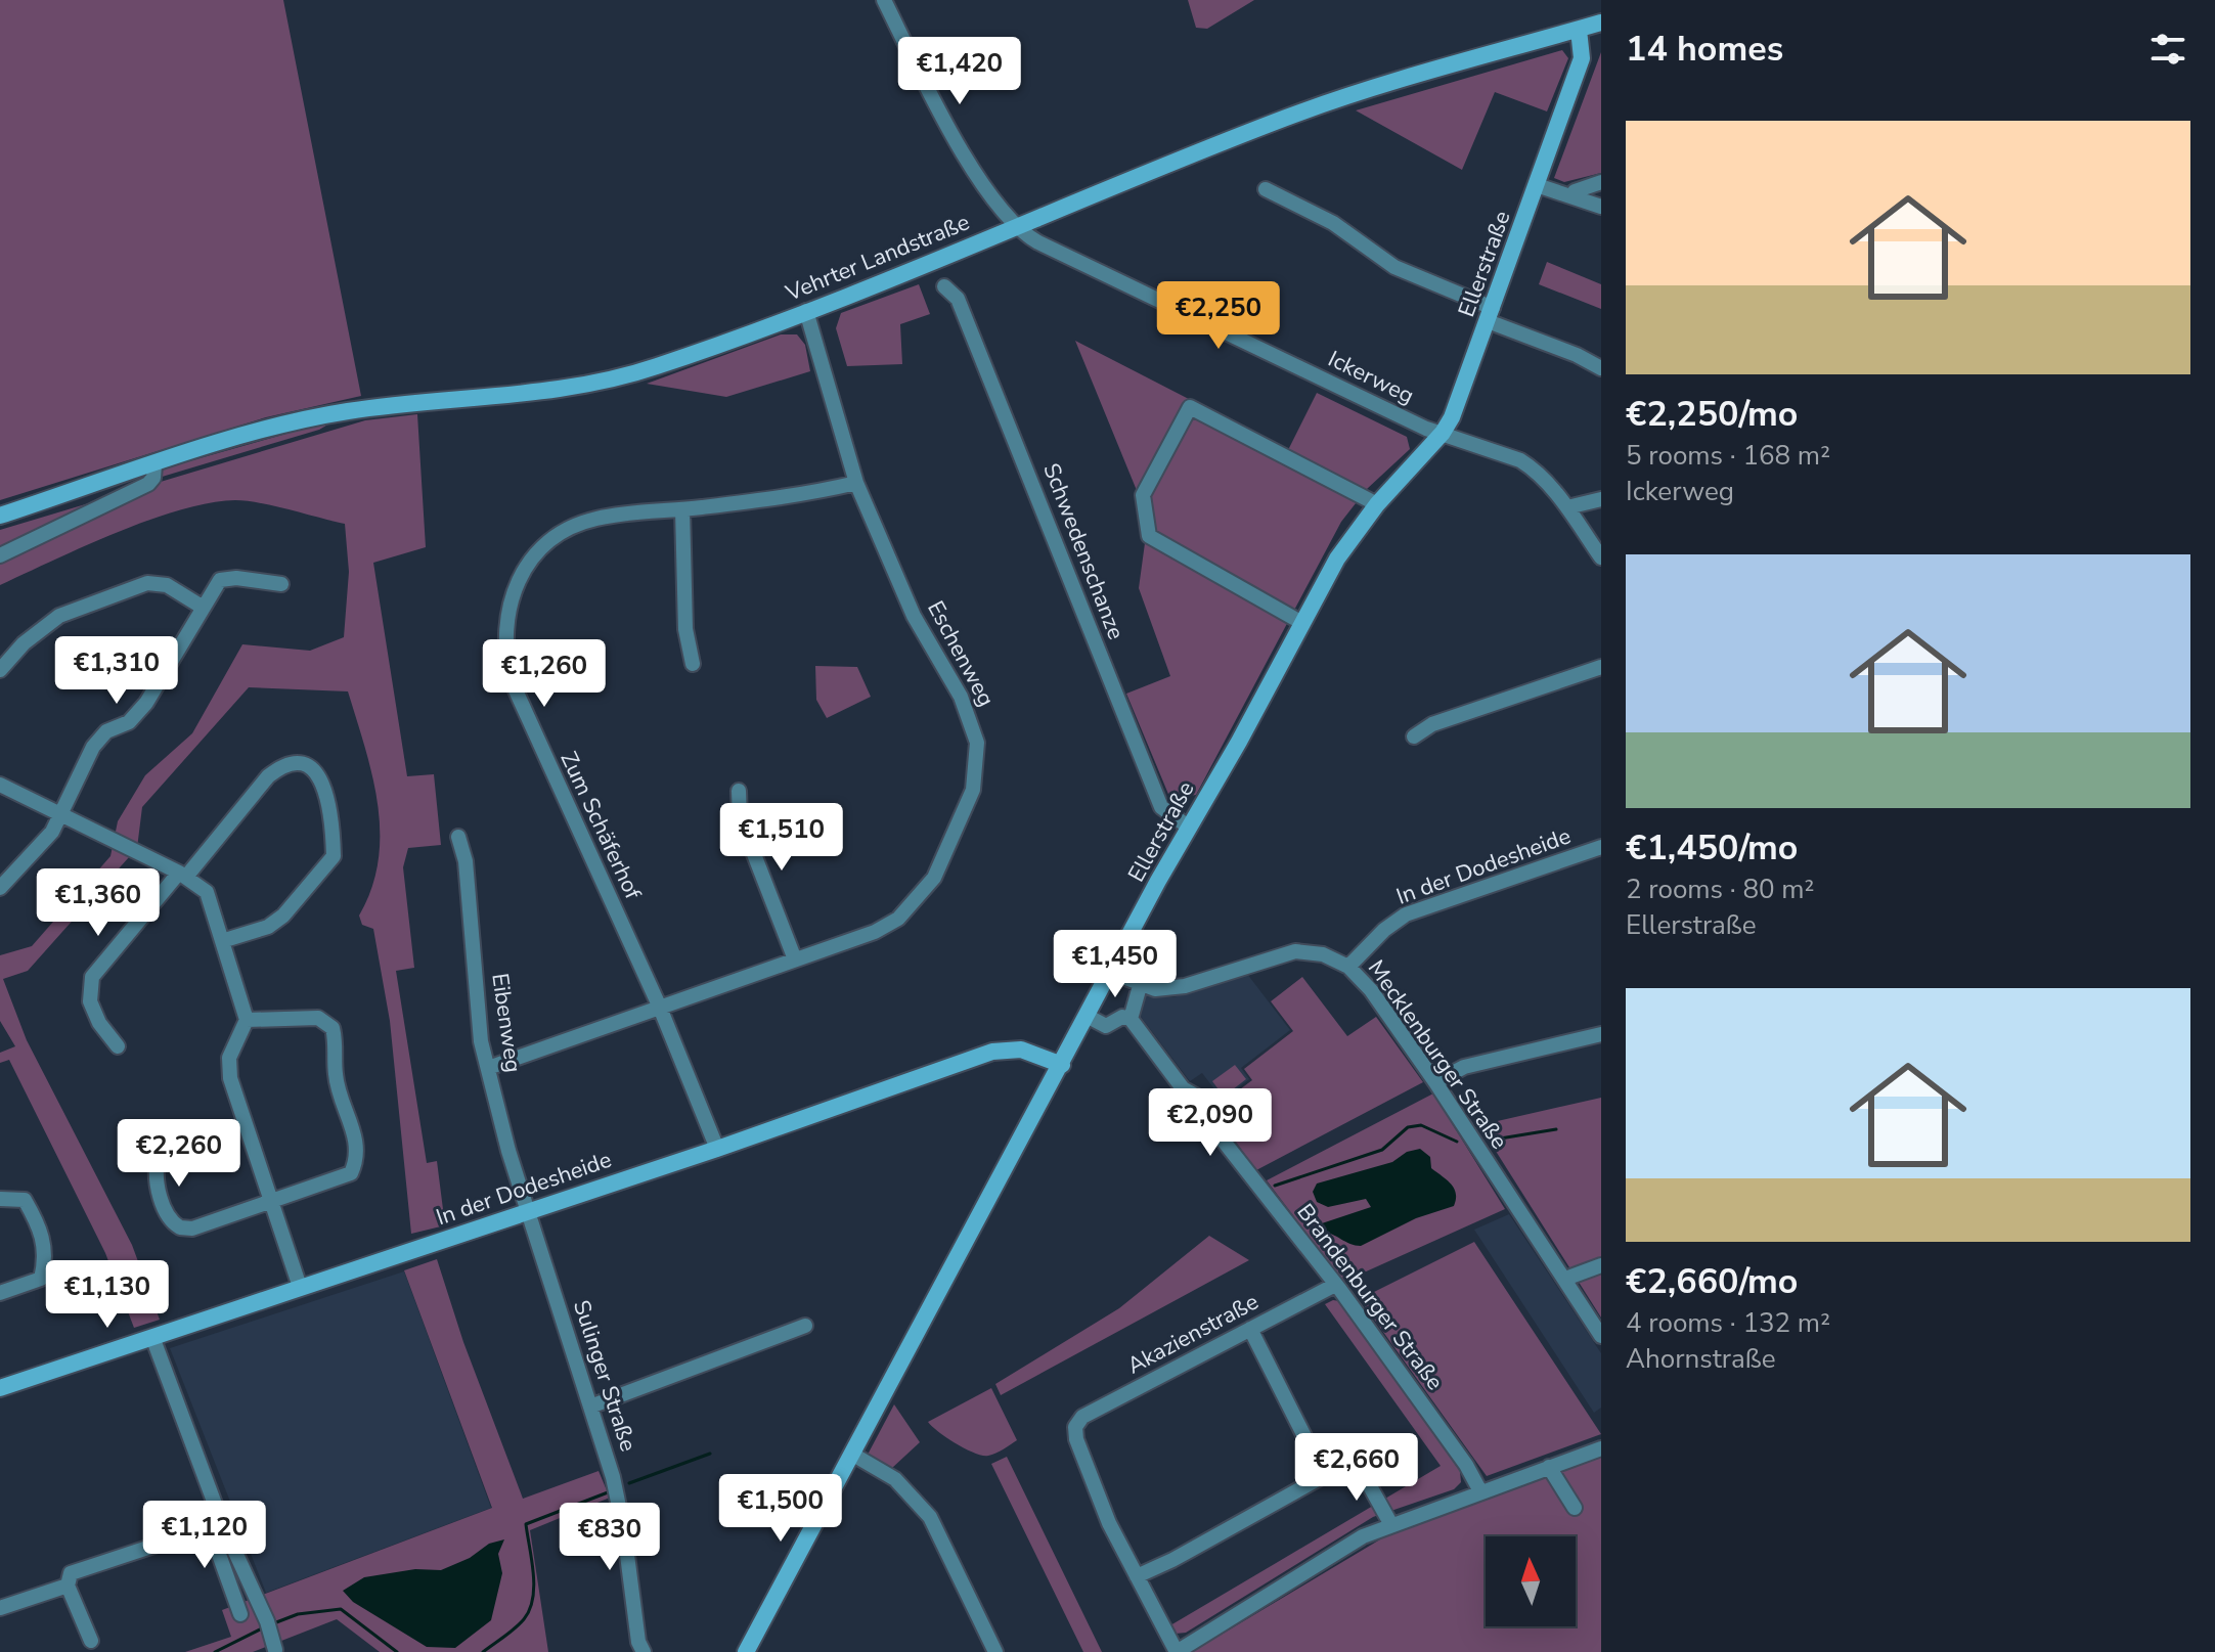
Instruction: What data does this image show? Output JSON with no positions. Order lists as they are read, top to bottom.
{
  "streets": {
    "street": [
      "Vehrter Landstraße",
      "Ellerstraße",
      "Ickerweg",
      "Schwedenschanze",
      "Eschenweg",
      "Zum Schäferhof",
      "In der Dodesheide",
      "Eibenweg",
      "Mecklenburger Straße",
      "Brandenburger Straße",
      "Akazienstraße",
      "Sulinger Straße"
    ]
  },
  "crossings": [
    ["Vehrter Landstraße", "Ellerstraße"],
    ["Vehrter Landstraße", "Ickerweg"],
    ["Vehrter Landstraße", "Eschenweg"],
    ["Ellerstraße", "Ickerweg"],
    ["Ellerstraße", "Schwedenschanze"],
    ["Ellerstraße", "In der Dodesheide"],
    ["Ellerstraße", "Mecklenburger Straße"],
    ["Eschenweg", "Zum Schäferhof"],
    ["Eschenweg", "Eibenweg"],
    ["Zum Schäferhof", "In der Dodesheide"],
    ["In der Dodesheide", "Eibenweg"],
    ["In der Dodesheide", "Mecklenburger Straße"],
    ["In der Dodesheide", "Sulinger Straße"],
    ["Eibenweg", "Sulinger Straße"],
    ["Brandenburger Straße", "Akazienstraße"]
  ],
  "north": "top",
  "page": {
    "heading": "14 homes",
    "price": [
      "€1,420",
      "€2,250",
      "€1,310",
      "€1,260",
      "€1,510",
      "€1,360",
      "€1,450",
      "€2,090",
      "€2,260",
      "€1,130",
      "€2,660",
      "€1,500",
      "€1,120",
      "€830"
    ],
    "list": [
      {
        "name": "€2,250/mo",
        "note": "5 rooms · 168 m² · Ickerweg"
      },
      {
        "name": "€1,450/mo",
        "note": "2 rooms · 80 m² · Ellerstraße"
      },
      {
        "name": "€2,660/mo",
        "note": "4 rooms · 132 m² · Ahornstraße"
      }
    ]
  }
}
